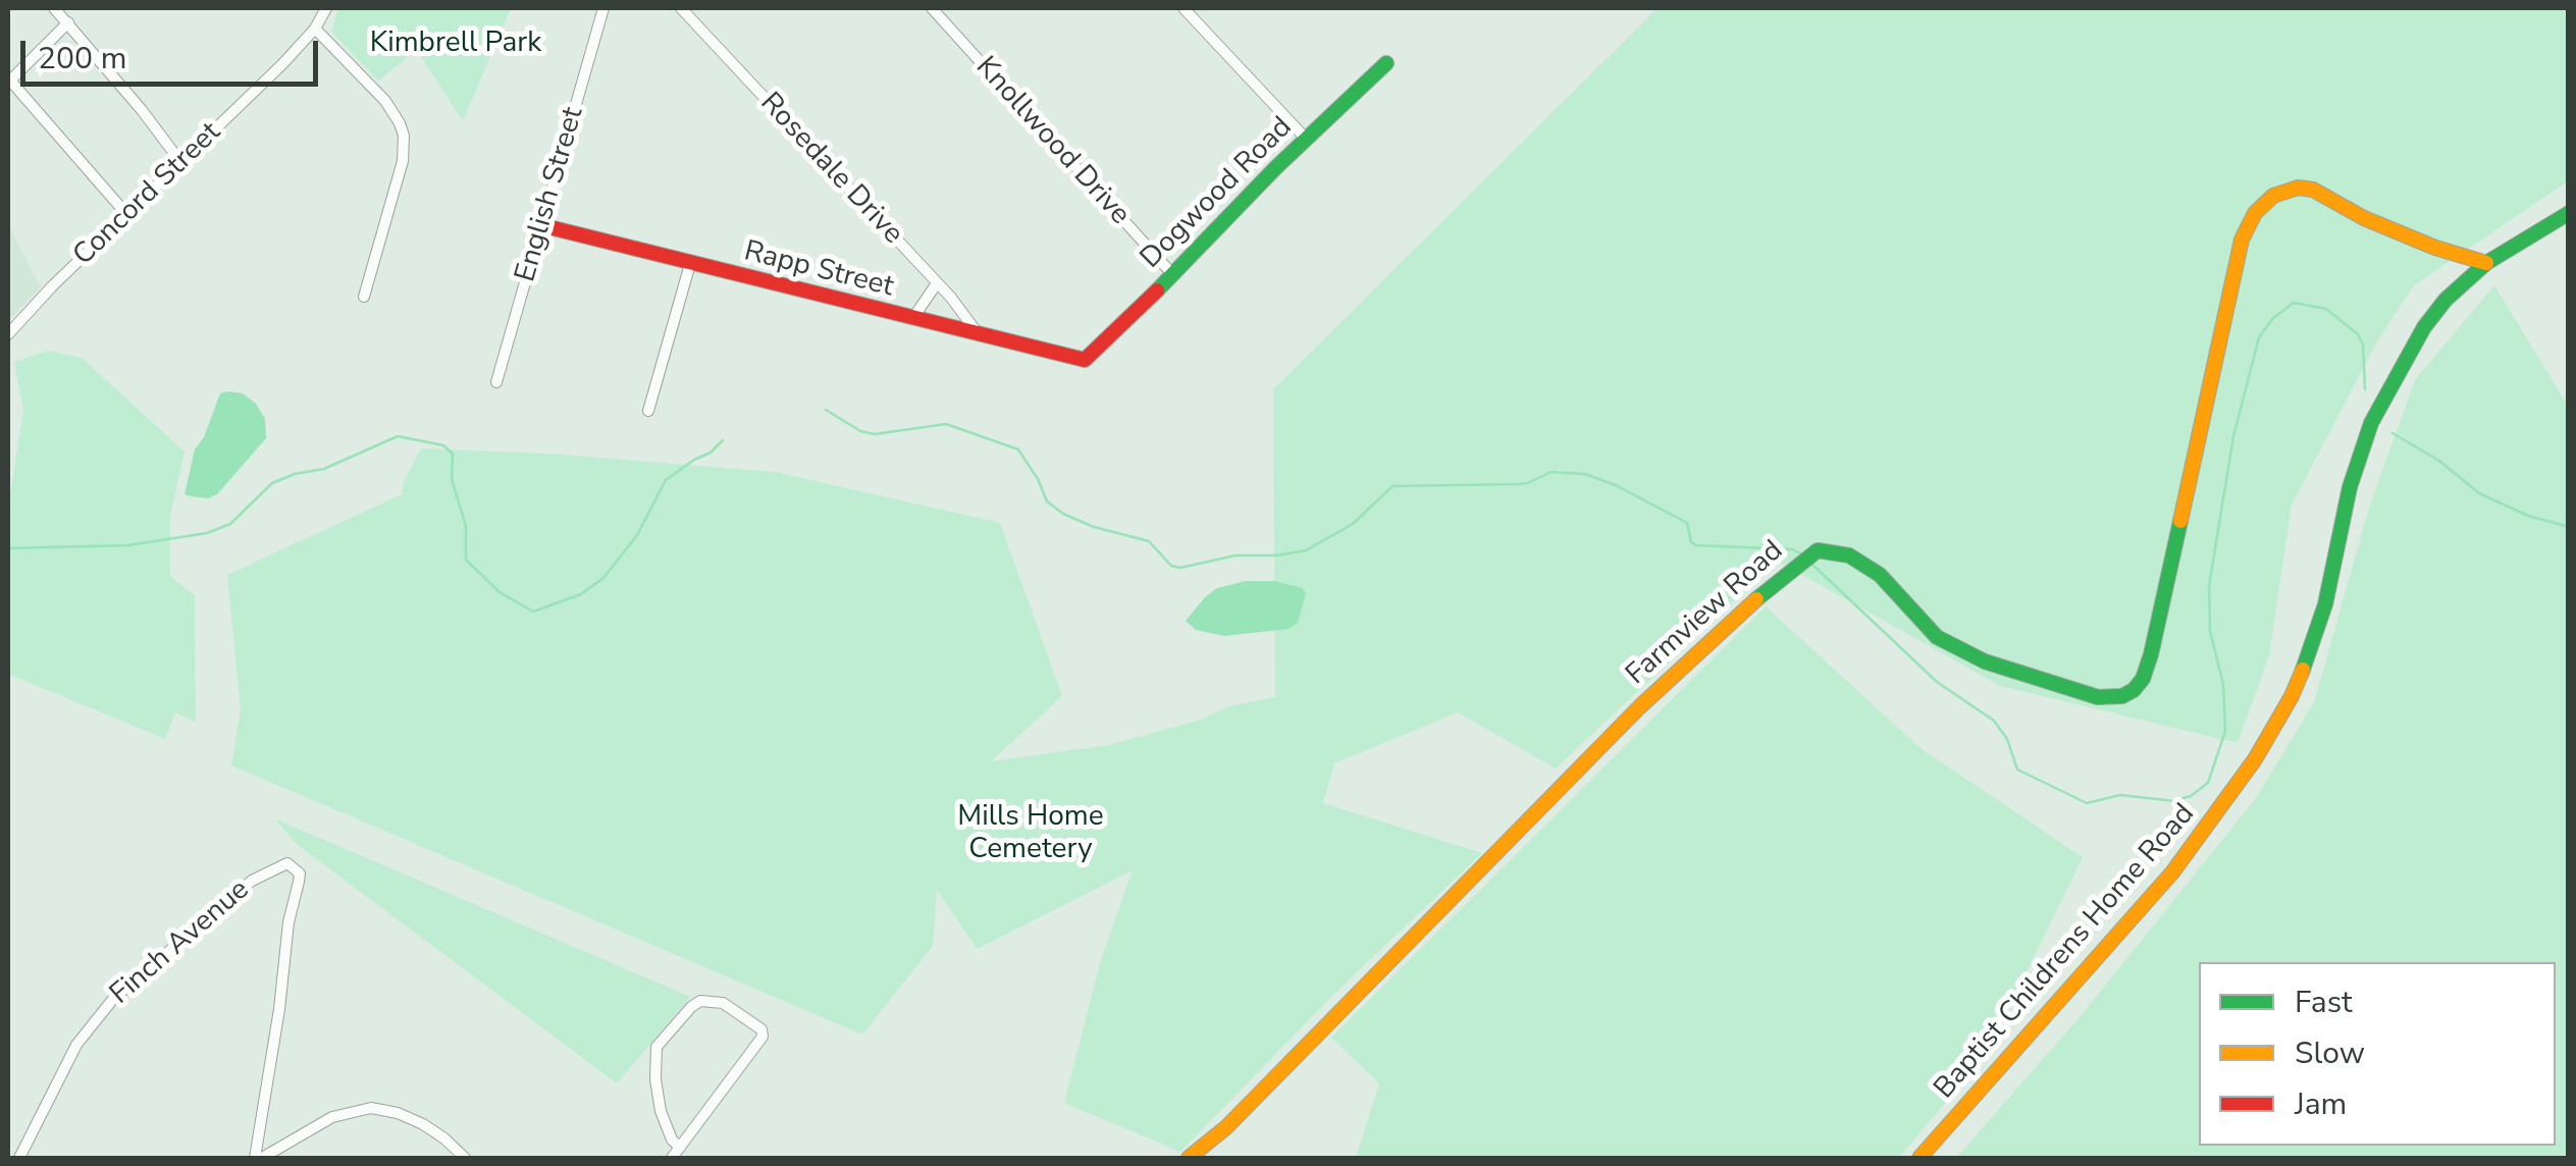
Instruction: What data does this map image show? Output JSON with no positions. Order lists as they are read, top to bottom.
{
  "streets": {
    "street": [
      "Knollwood Drive",
      "Rosedale Drive",
      "Dogwood Road",
      "Concord Street",
      "English Street",
      "Rapp Street",
      "Farmview Road",
      "Finch Avenue",
      "Baptist Childrens Home Road"
    ]
  },
  "crossings": [
    ["Knollwood Drive", "Dogwood Road"],
    ["Rosedale Drive", "Rapp Street"],
    ["Dogwood Road", "Rapp Street"],
    ["English Street", "Rapp Street"],
    ["Farmview Road", "Baptist Childrens Home Road"]
  ],
  "parks": ["Kimbrell Park", "Mills Home Cemetery"],
  "legend": ["Fast", "Slow", "Jam"],
  "scale_bar": "200 m"
}
